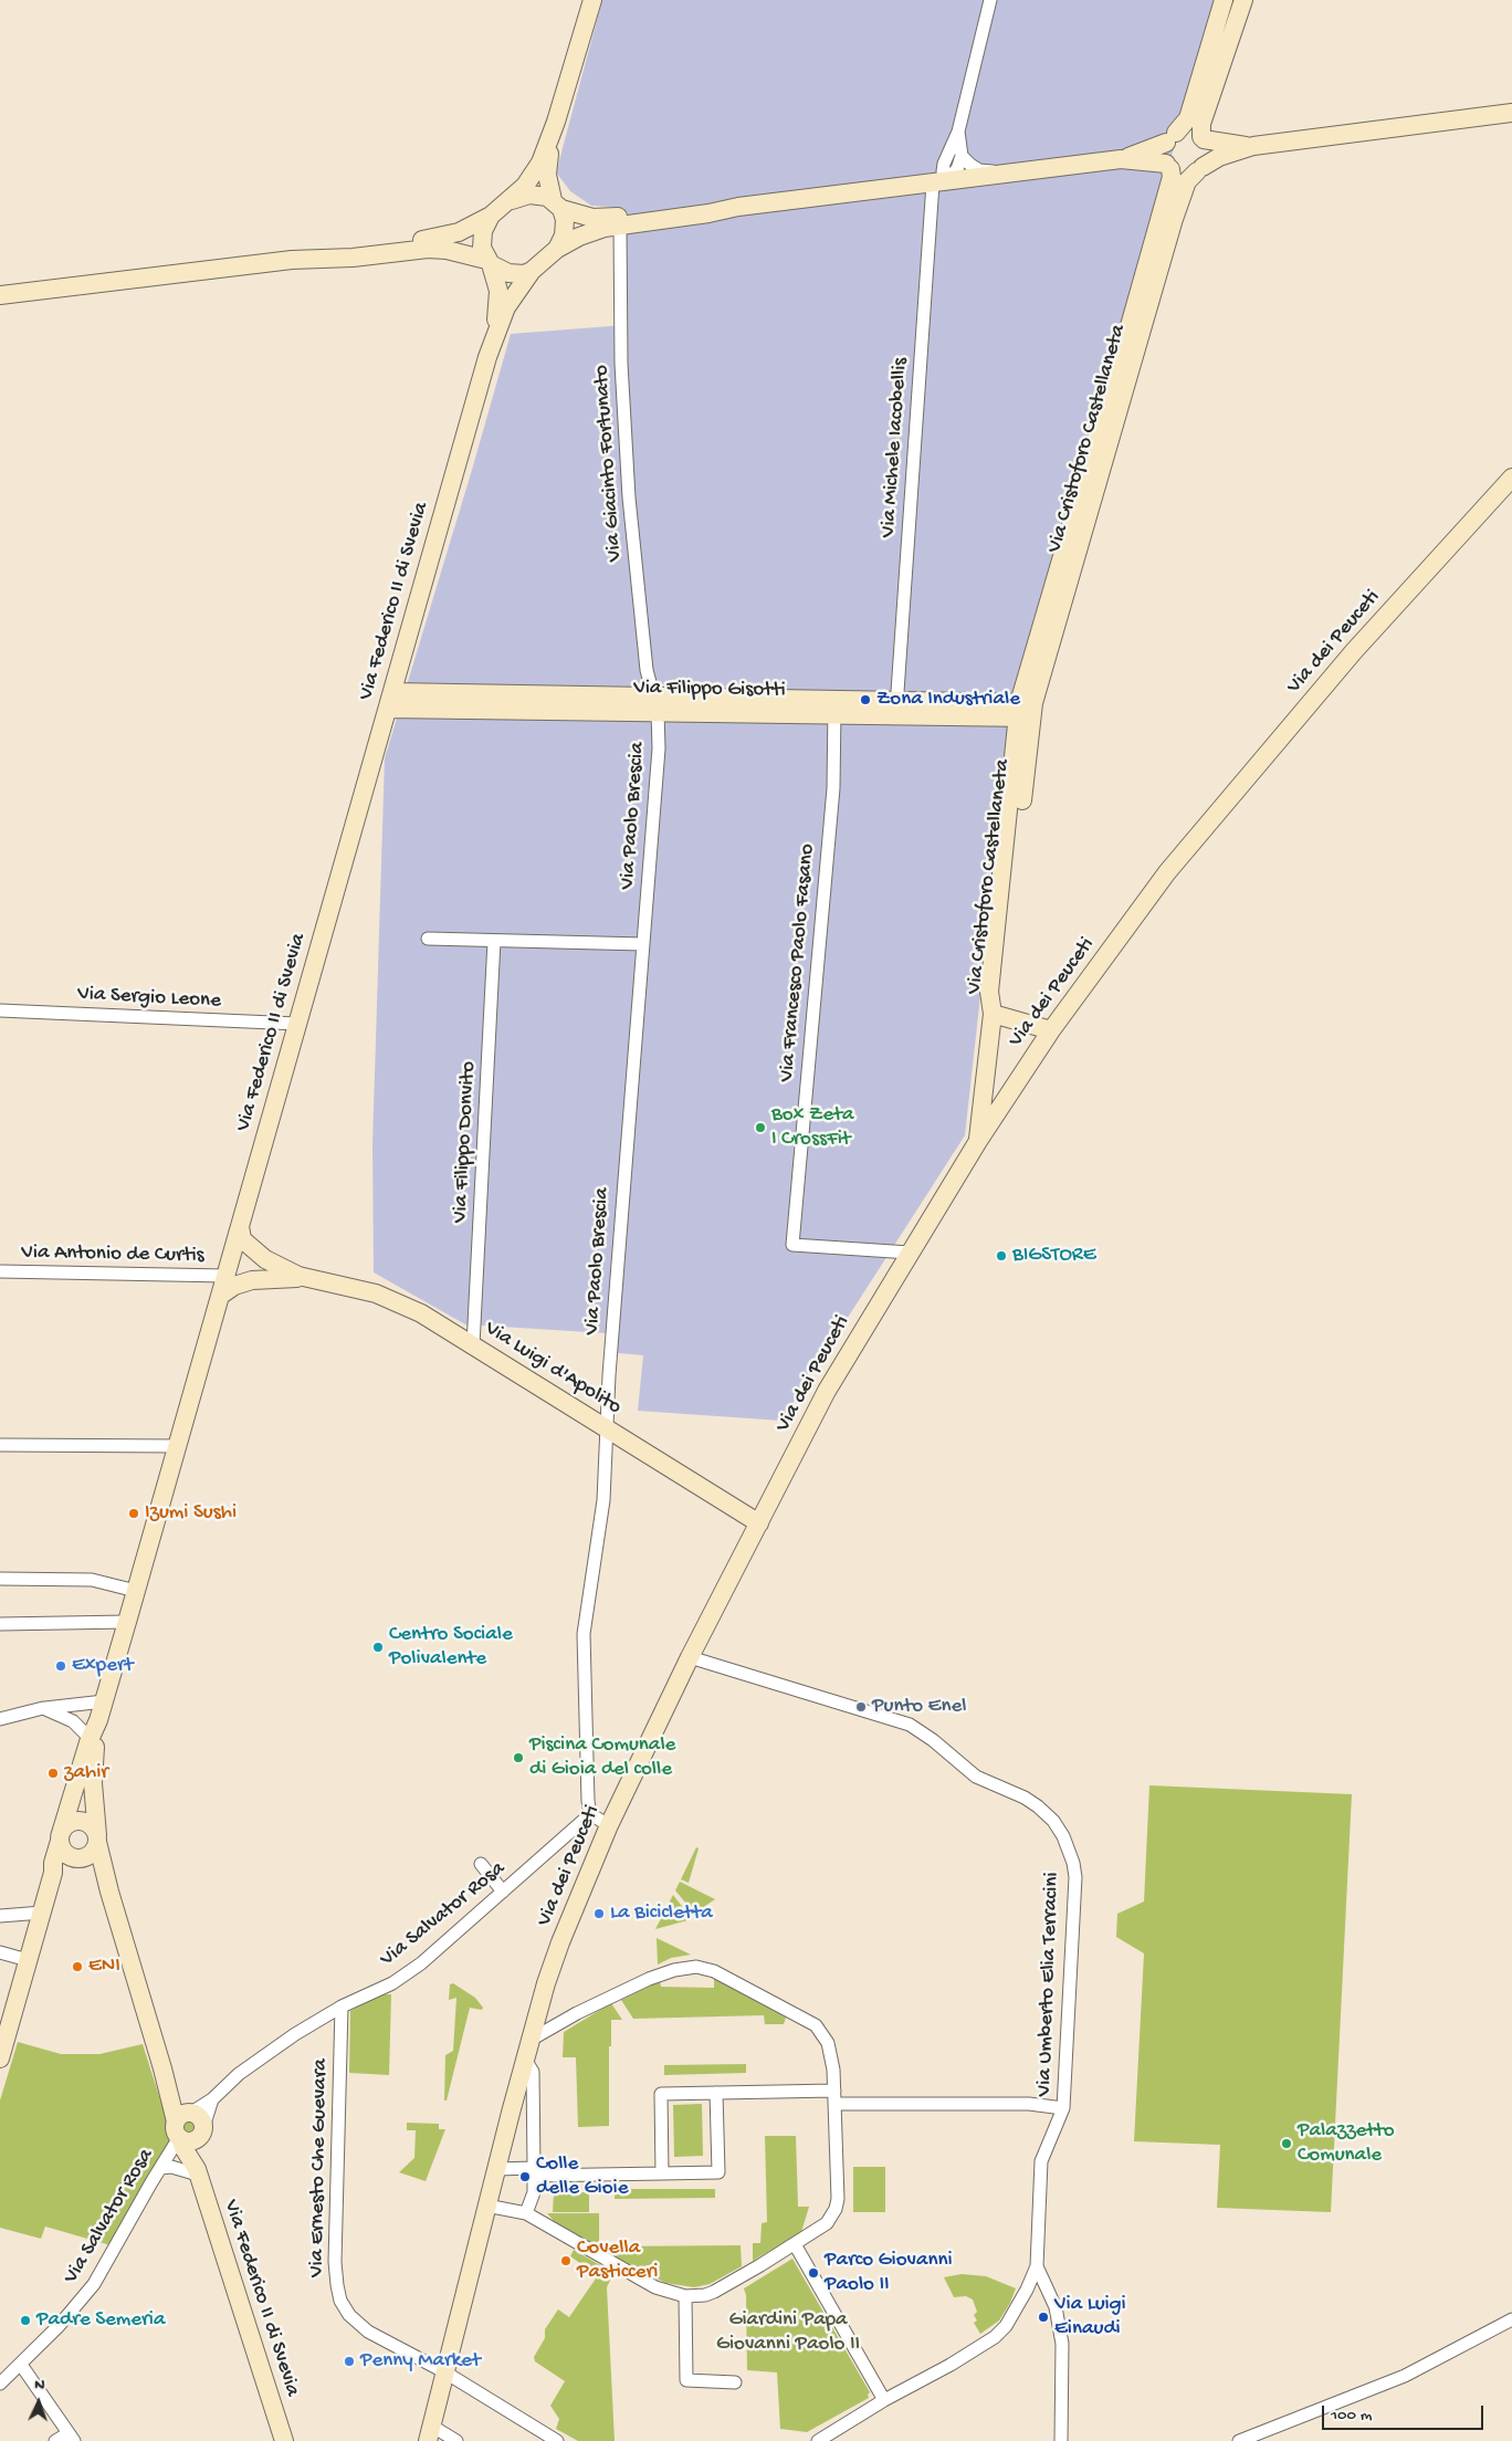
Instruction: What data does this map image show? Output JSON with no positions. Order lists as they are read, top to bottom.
{
  "streets": {
    "main road": [
      "Via Cristoforo Castellaneta",
      "Via Federico II di Svevia",
      "Via dei Peuceti",
      "Via Filippo Gisotti",
      "Via Luigi d'Apolito"
    ],
    "street": [
      "Via Michele Iacobellis",
      "Via Giacinto Fortunato",
      "Via Paolo Brescia",
      "Via Francesco Paolo Fasano",
      "Via Sergio Leone",
      "Via Filippo Donvito",
      "Via Antonio de Curtis",
      "Via Salvator Rosa",
      "Via Umberto Elia Terracini",
      "Via Ernesto Che Guevara"
    ]
  },
  "crossings": [
    ["Via Cristoforo Castellaneta", "Via dei Peuceti"],
    ["Via Cristoforo Castellaneta", "Via Filippo Gisotti"],
    ["Via Michele Iacobellis", "Via Filippo Gisotti"],
    ["Via Giacinto Fortunato", "Via Filippo Gisotti"],
    ["Via Giacinto Fortunato", "Via Paolo Brescia"],
    ["Via Federico II di Svevia", "Via Filippo Gisotti"],
    ["Via Federico II di Svevia", "Via Sergio Leone"],
    ["Via Federico II di Svevia", "Via Antonio de Curtis"],
    ["Via Federico II di Svevia", "Via Luigi d'Apolito"],
    ["Via Federico II di Svevia", "Via Salvator Rosa"],
    ["Via dei Peuceti", "Via Francesco Paolo Fasano"],
    ["Via dei Peuceti", "Via Luigi d'Apolito"],
    ["Via dei Peuceti", "Via Umberto Elia Terracini"],
    ["Via dei Peuceti", "Via Ernesto Che Guevara"],
    ["Via Filippo Gisotti", "Via Paolo Brescia"],
    ["Via Filippo Gisotti", "Via Francesco Paolo Fasano"],
    ["Via Paolo Brescia", "Via Luigi d'Apolito"],
    ["Via Paolo Brescia", "Via Salvator Rosa"],
    ["Via Filippo Donvito", "Via Luigi d'Apolito"],
    ["Via Salvator Rosa", "Via Ernesto Che Guevara"]
  ],
  "parks": ["Giardini Papa Giovanni Paolo II"],
  "places": [
    "Zona Industriale",
    "Box Zeta I CrossFit",
    "BIGSTORE",
    "Izumi Sushi",
    "Centro Sociale Polivalente",
    "Expert",
    "Punto Enel",
    "Piscina Comunale di Gioia del colle",
    "zahir",
    "La Bicicletta",
    "ENI",
    "Palazzetto Comunale",
    "Colle delle Gioie",
    "Covella Pasticceri",
    "Parco Giovanni Paolo II",
    "Via Luigi Einaudi",
    "Padre Semeria",
    "Penny Market"
  ],
  "scale_bar": "100 m",
  "north": "top"
}
